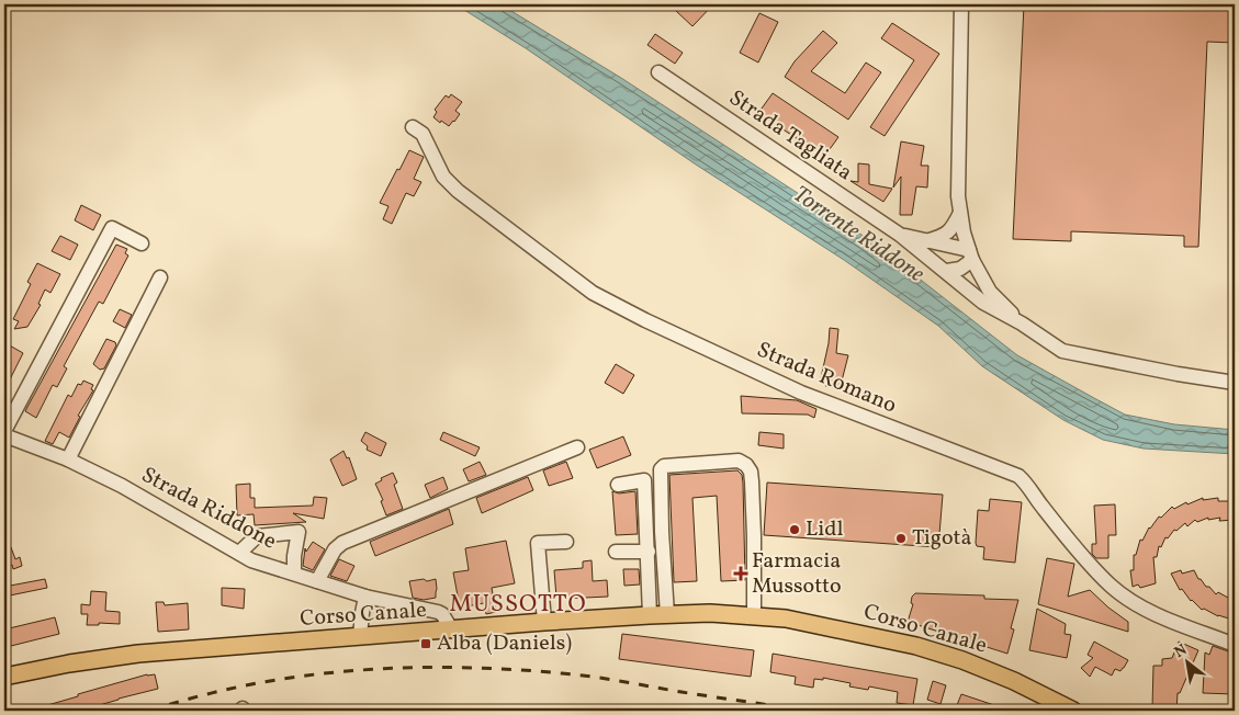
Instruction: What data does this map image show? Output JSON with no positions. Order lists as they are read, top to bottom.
{
  "streets": {
    "main road": ["Corso Canale"],
    "street": ["Strada Tagliata", "Strada Romano", "Strada Riddone"]
  },
  "crossings": [
    ["Strada Riddone", "Corso Canale"]
  ],
  "districts": ["MUSSOTTO"],
  "water": ["Torrente Riddone"],
  "places": {
    "other": ["Lidl", "Tigotà"],
    "health": ["Farmacia Mussotto"],
    "transit": ["Alba (Daniels)"]
  },
  "north": "top left"
}
